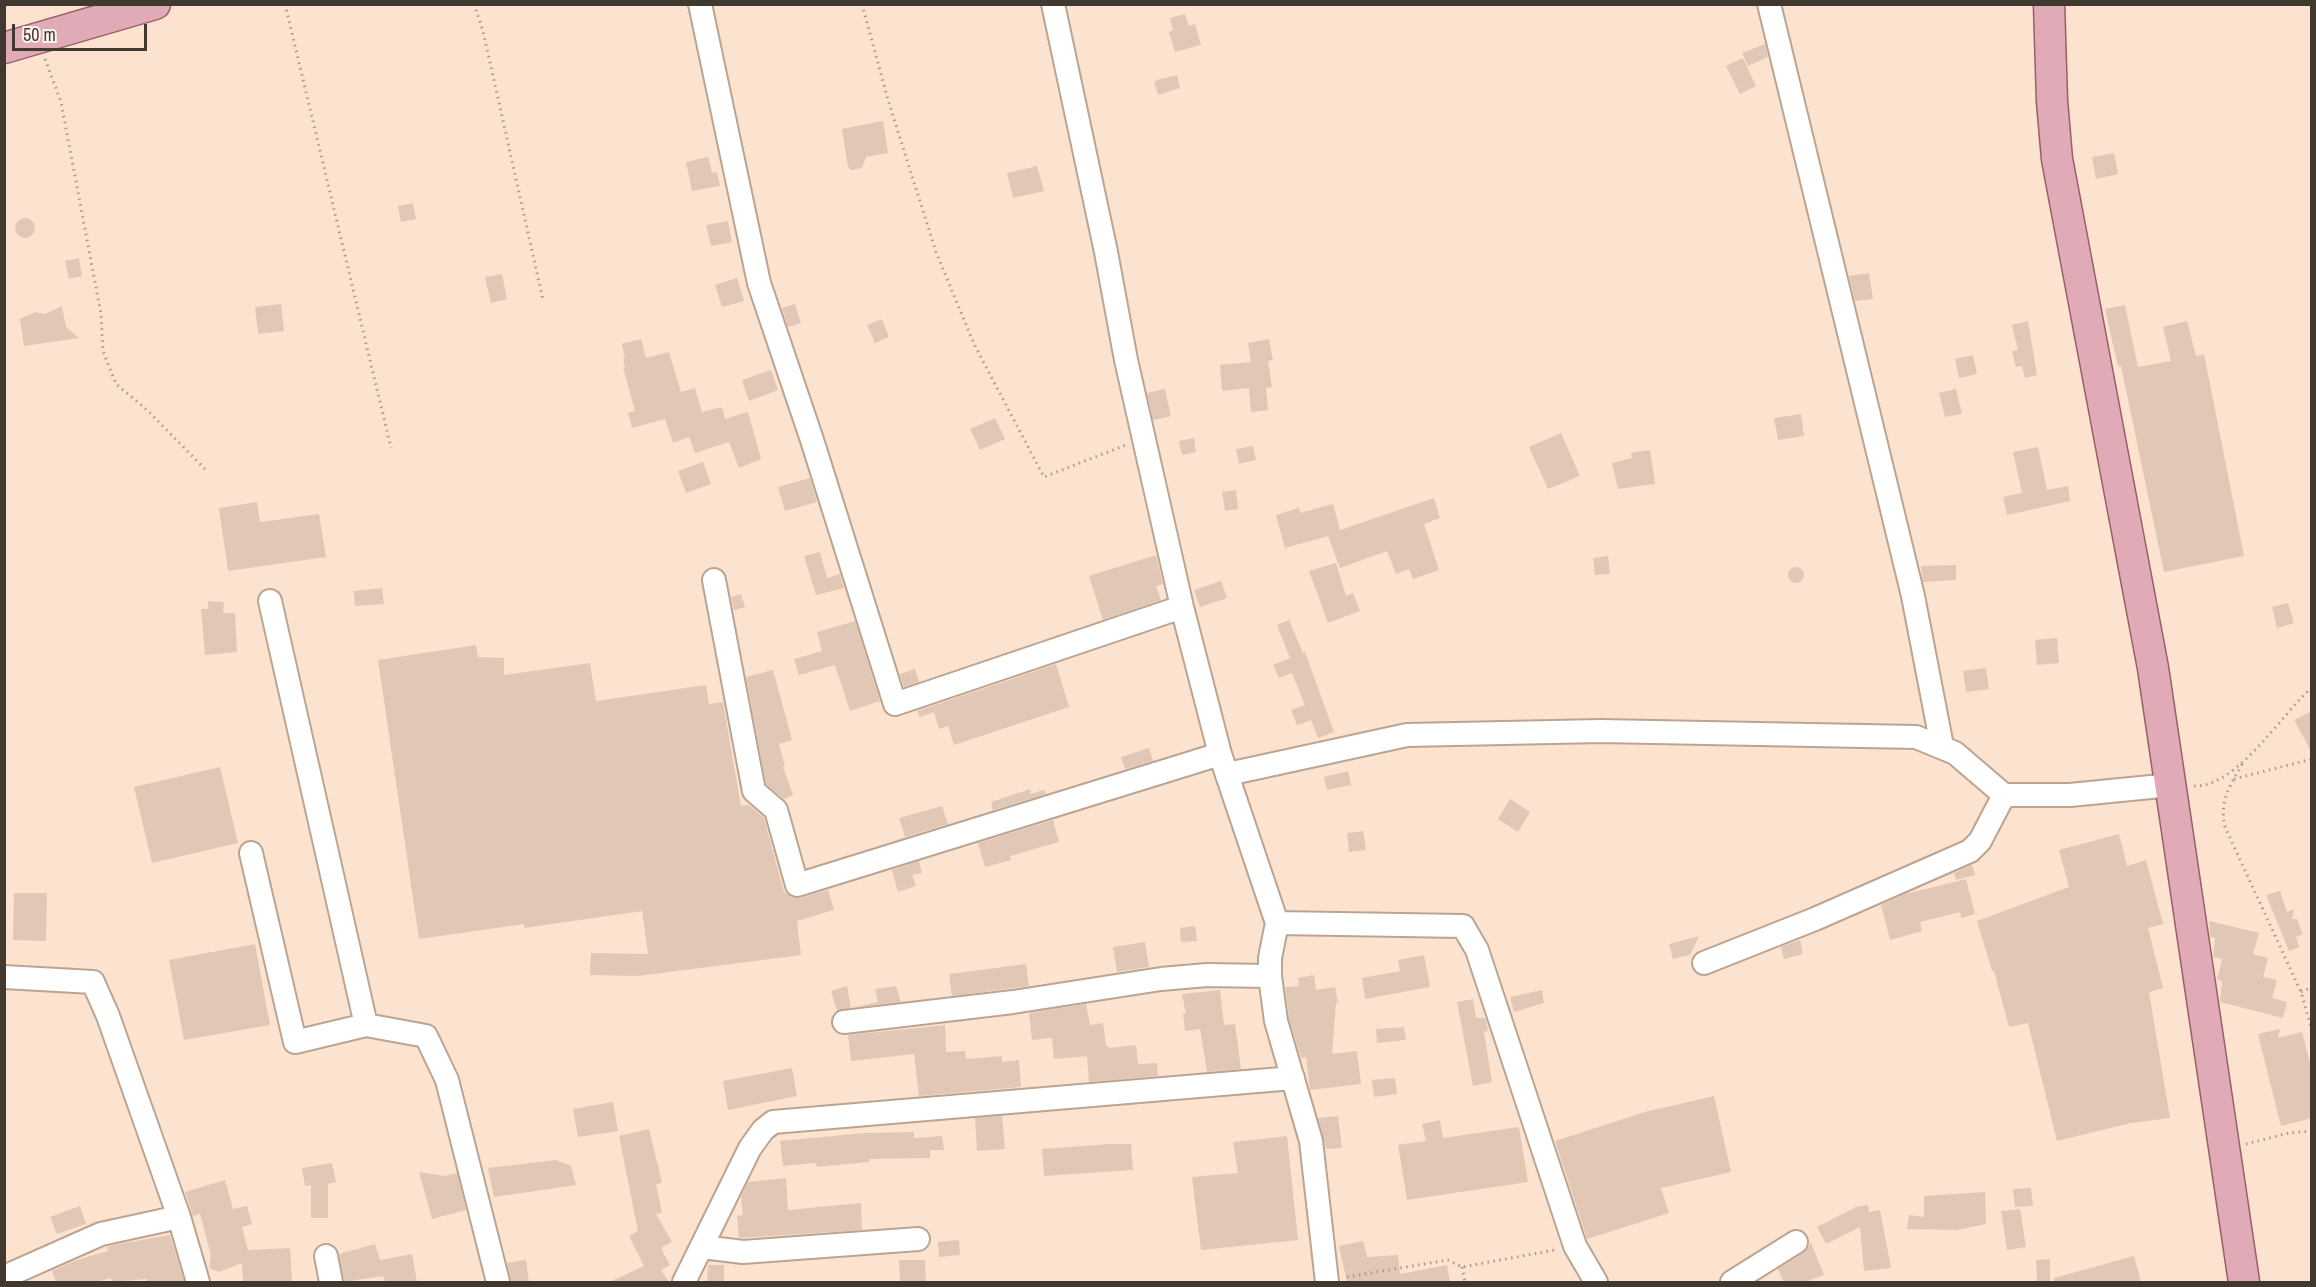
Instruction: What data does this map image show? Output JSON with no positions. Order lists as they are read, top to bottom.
{
  "scale_bar": "50 m"
}
